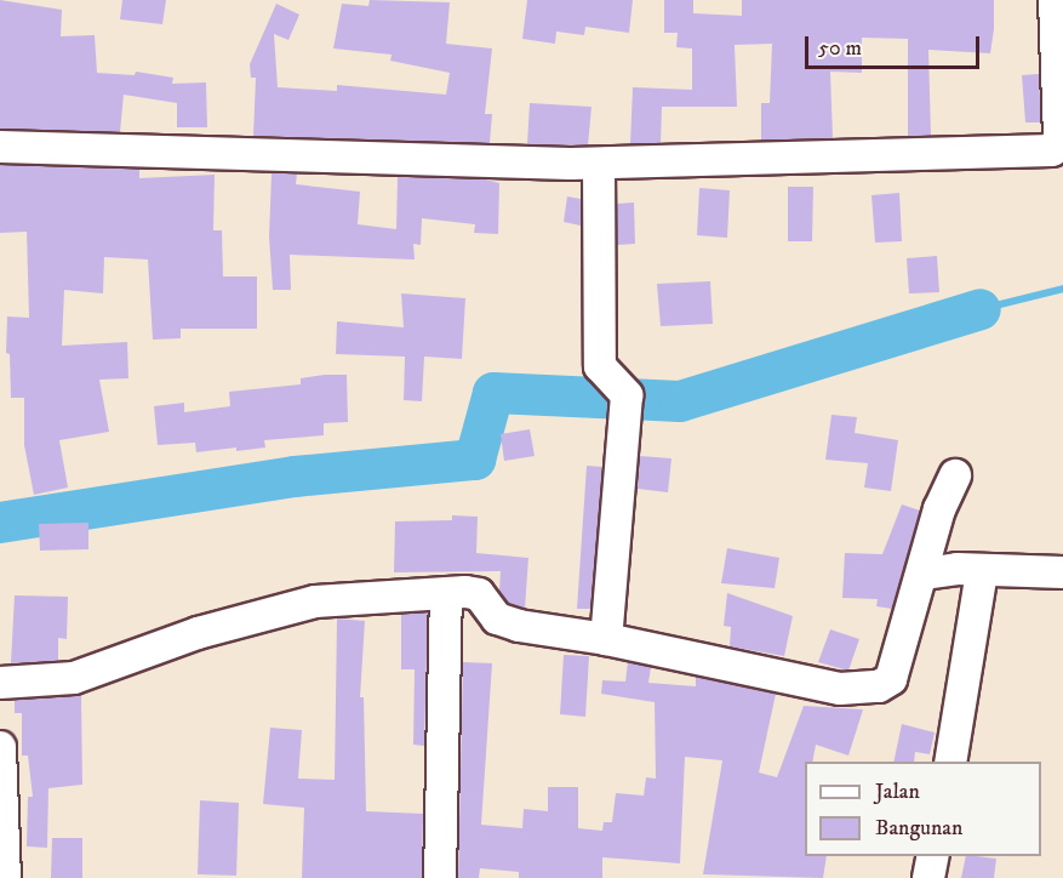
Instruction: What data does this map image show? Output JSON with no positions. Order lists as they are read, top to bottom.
{
  "legend": ["Jalan", "Bangunan"],
  "scale_bar": "50 m"
}
